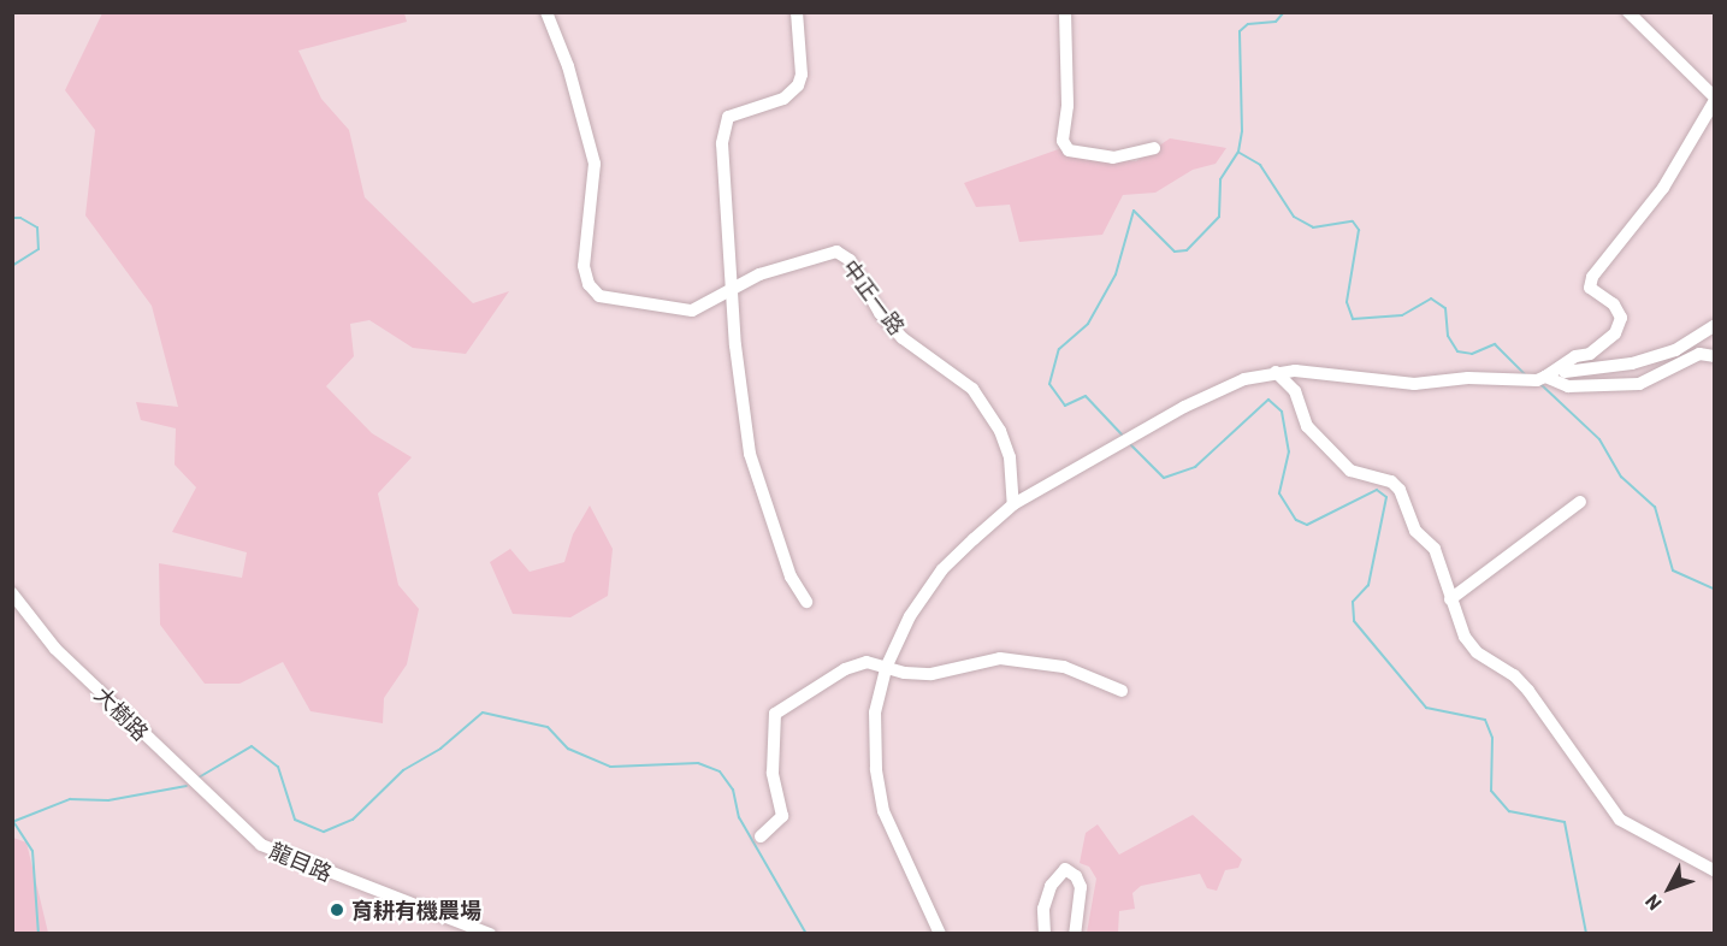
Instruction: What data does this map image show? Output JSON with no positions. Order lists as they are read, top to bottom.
{
  "streets": {
    "street": ["中正一路", "大樹路", "龍目路"]
  },
  "crossings": [
    ["大樹路", "龍目路"]
  ],
  "places": ["育耕有機農場"],
  "north": "bottom left"
}
